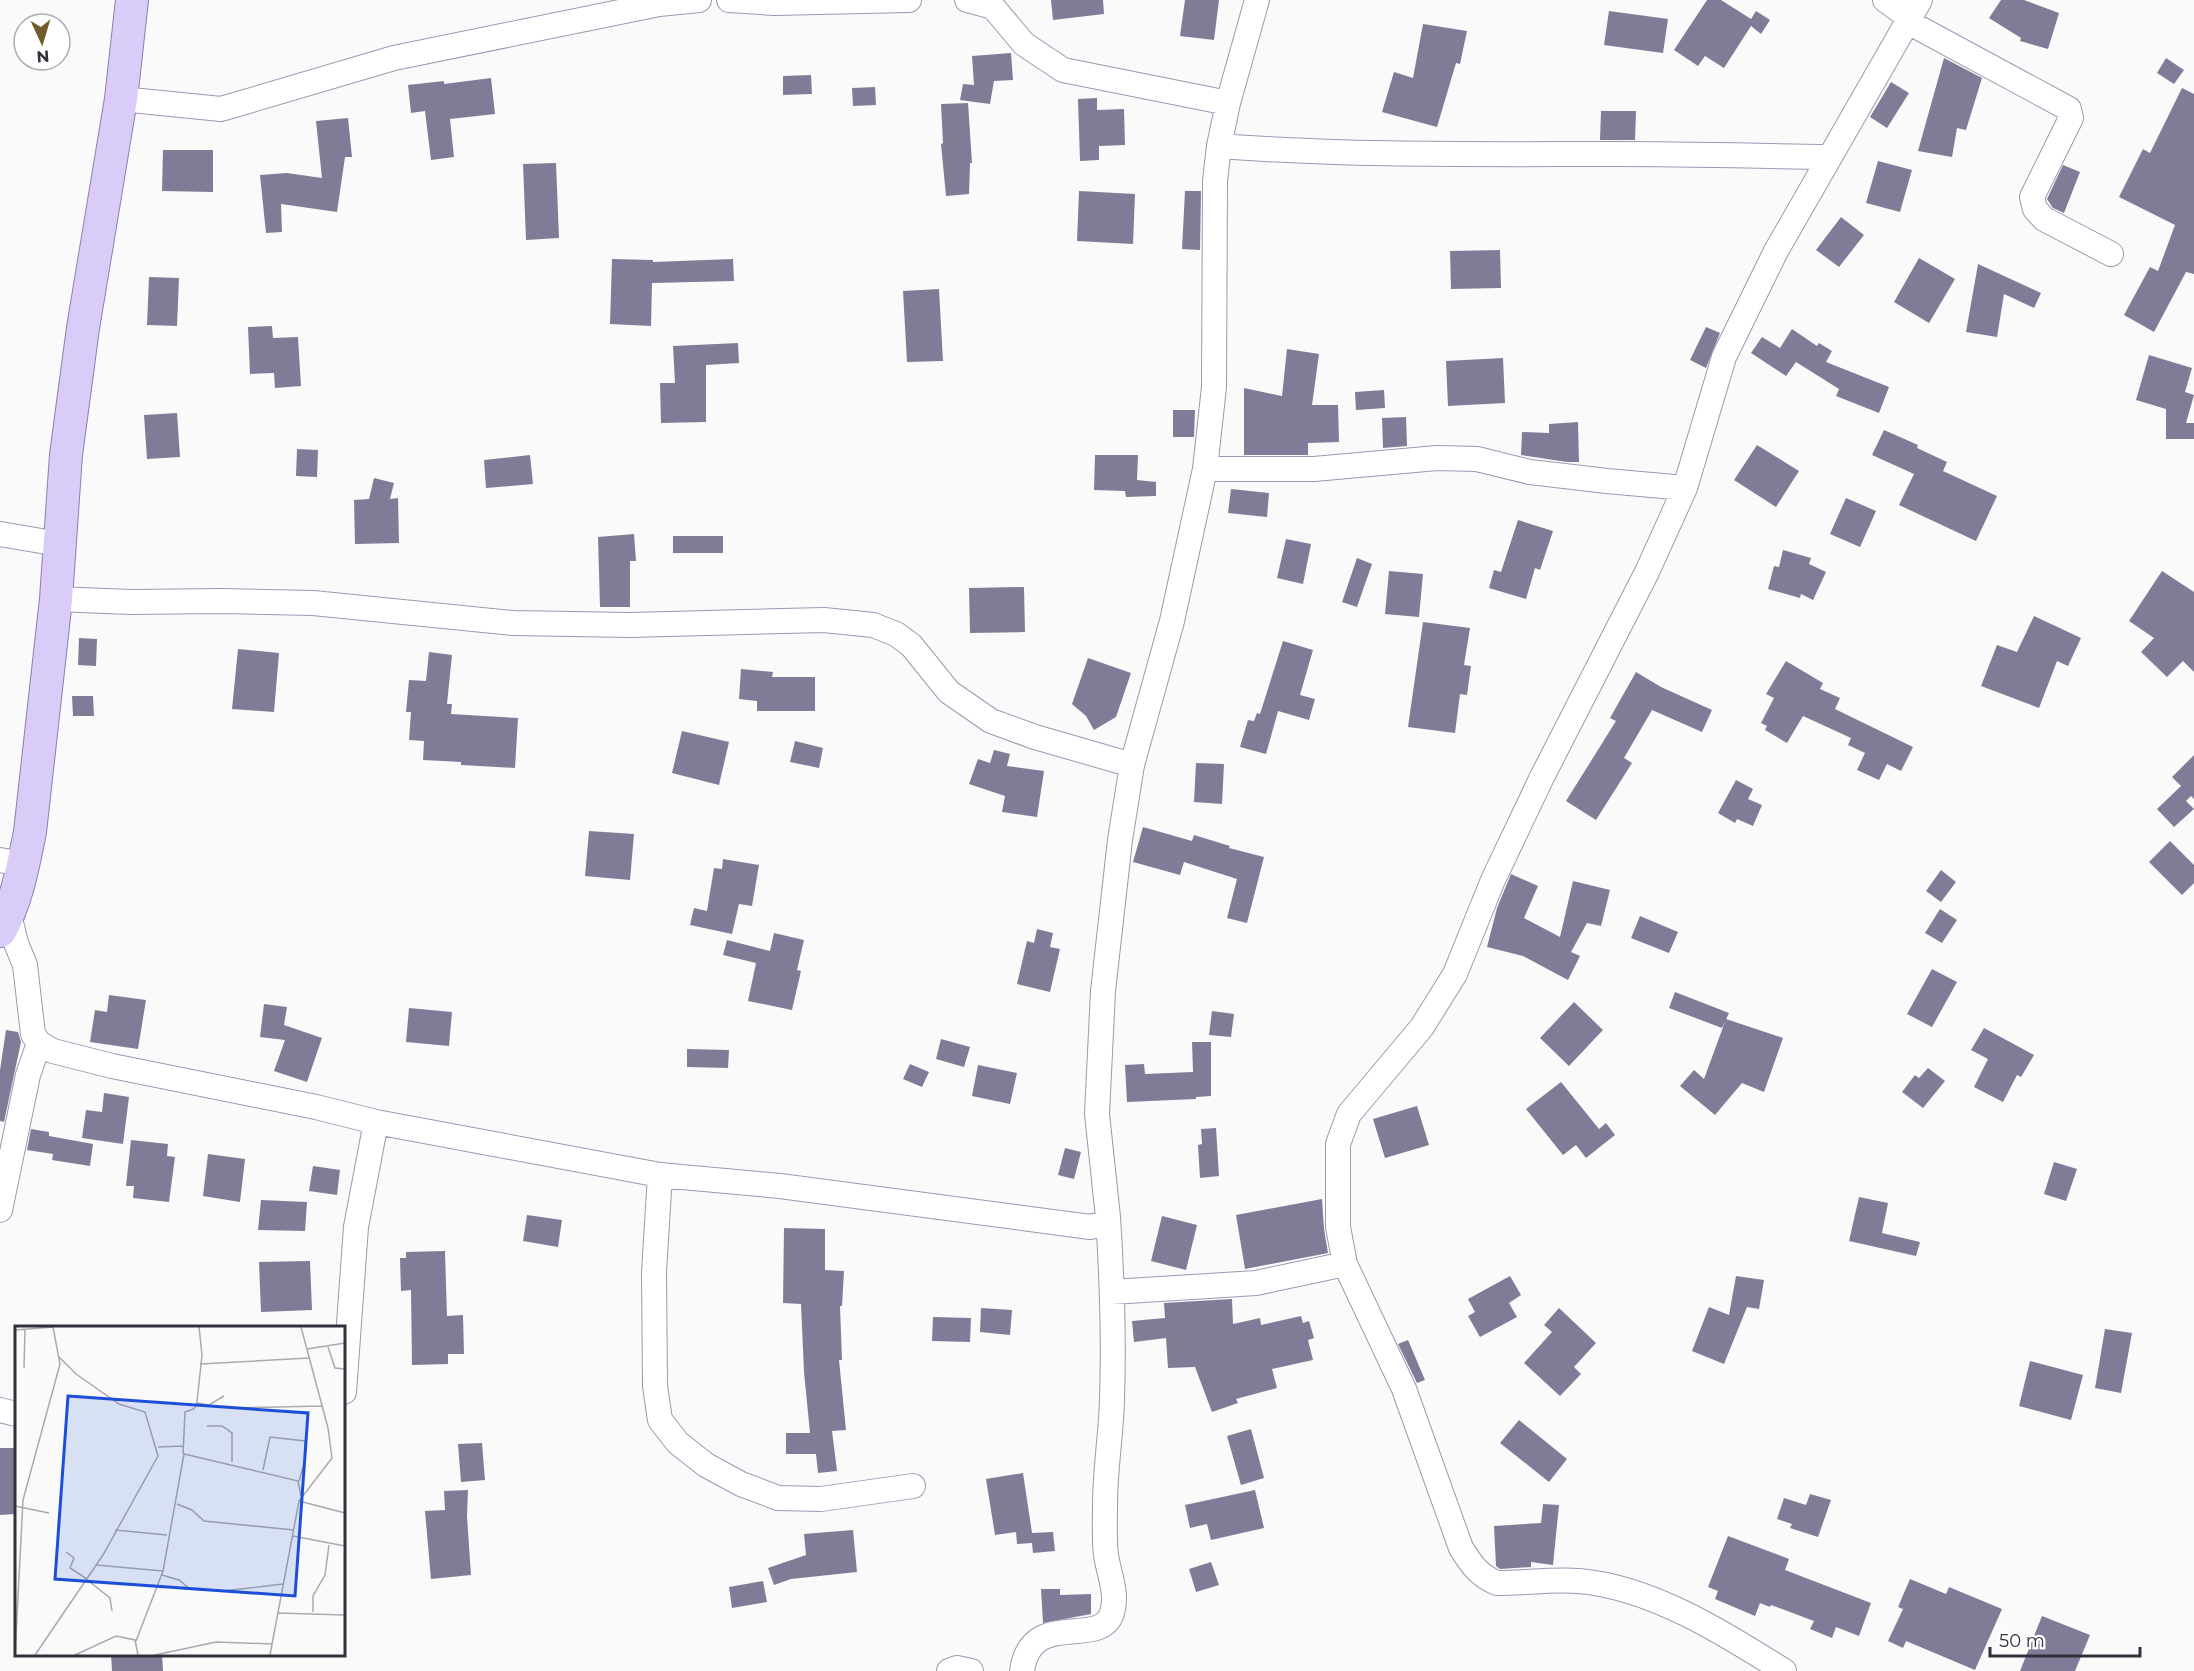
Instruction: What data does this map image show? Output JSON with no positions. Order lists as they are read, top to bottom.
{
  "scale_bar": "50 m",
  "north": "bottom"
}
